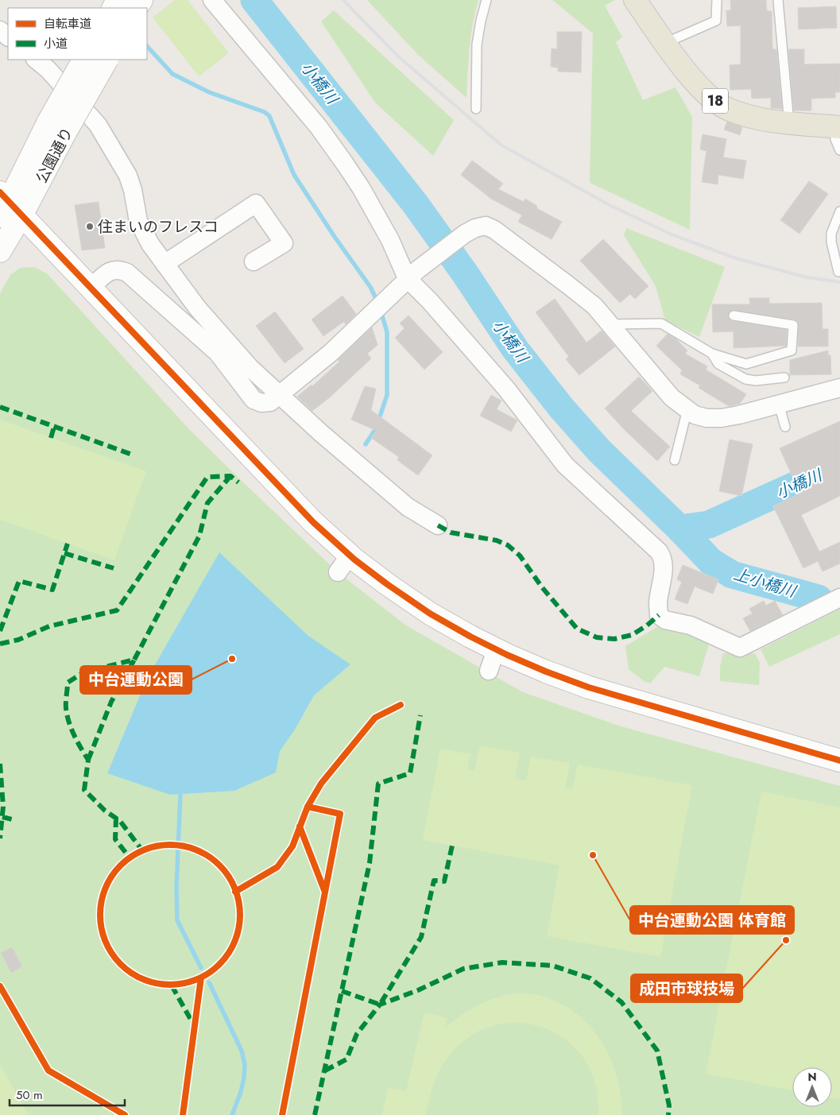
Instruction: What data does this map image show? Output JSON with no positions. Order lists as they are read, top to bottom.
{
  "streets": {
    "main road": ["18"],
    "street": ["公園通り"]
  },
  "water": ["小橋川", "上小橋川"],
  "places": [
    "住まいのフレスコ",
    "中台運動公園",
    "中台運動公園 体育館",
    "成田市球技場"
  ],
  "legend": ["自転車道", "小道"],
  "scale_bar": "50 m",
  "north": "top"
}
